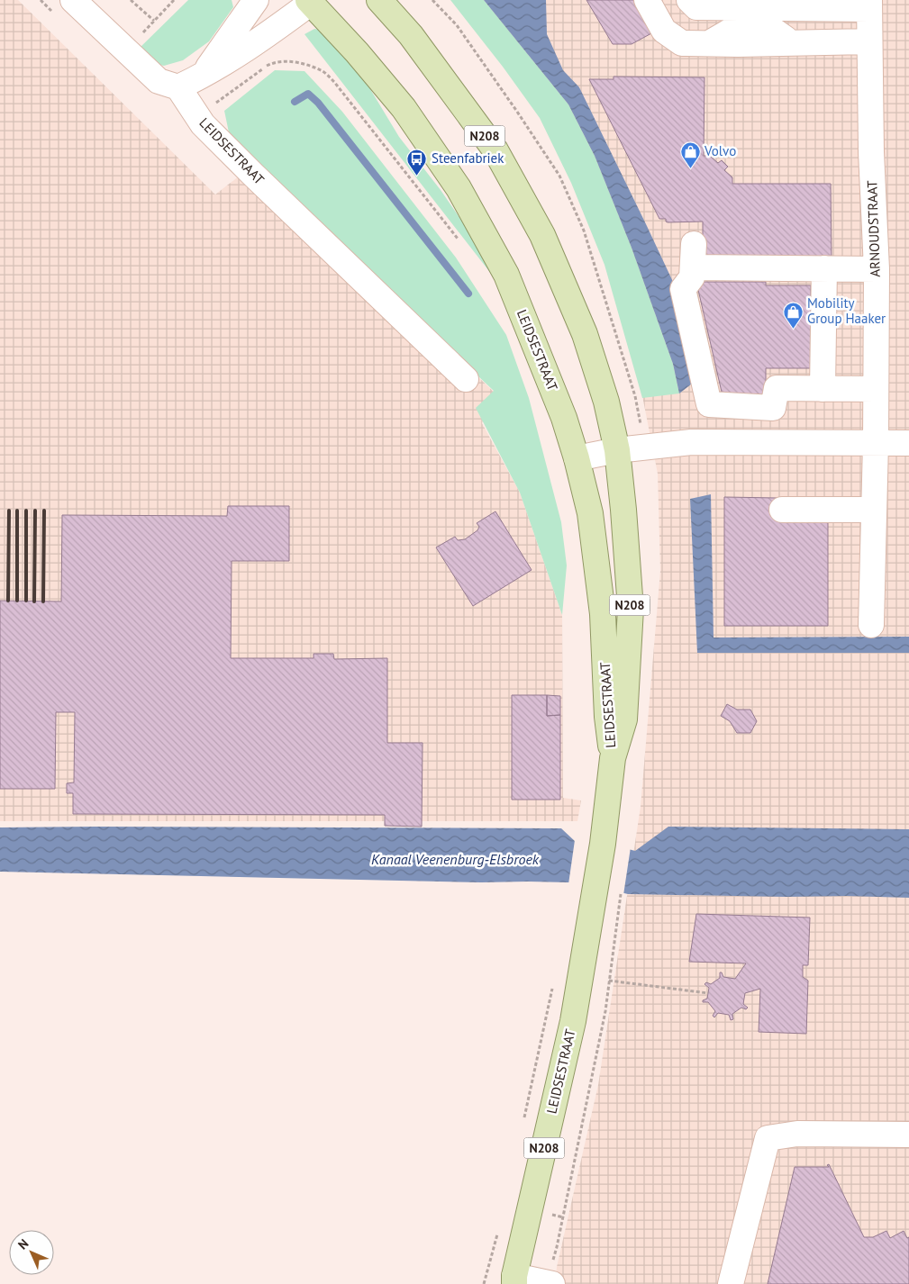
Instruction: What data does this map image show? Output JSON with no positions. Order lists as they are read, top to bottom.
{
  "streets": {
    "main road": ["N208", "LEIDSESTRAAT"],
    "street": ["ARNOUDSTRAAT"]
  },
  "water": ["Kanaal Veenenburg-Elsbroek"],
  "places": {
    "shop": ["Volvo", "Mobility Group Haaker"],
    "bus stop": ["Steenfabriek"]
  },
  "north": "top left"
}
